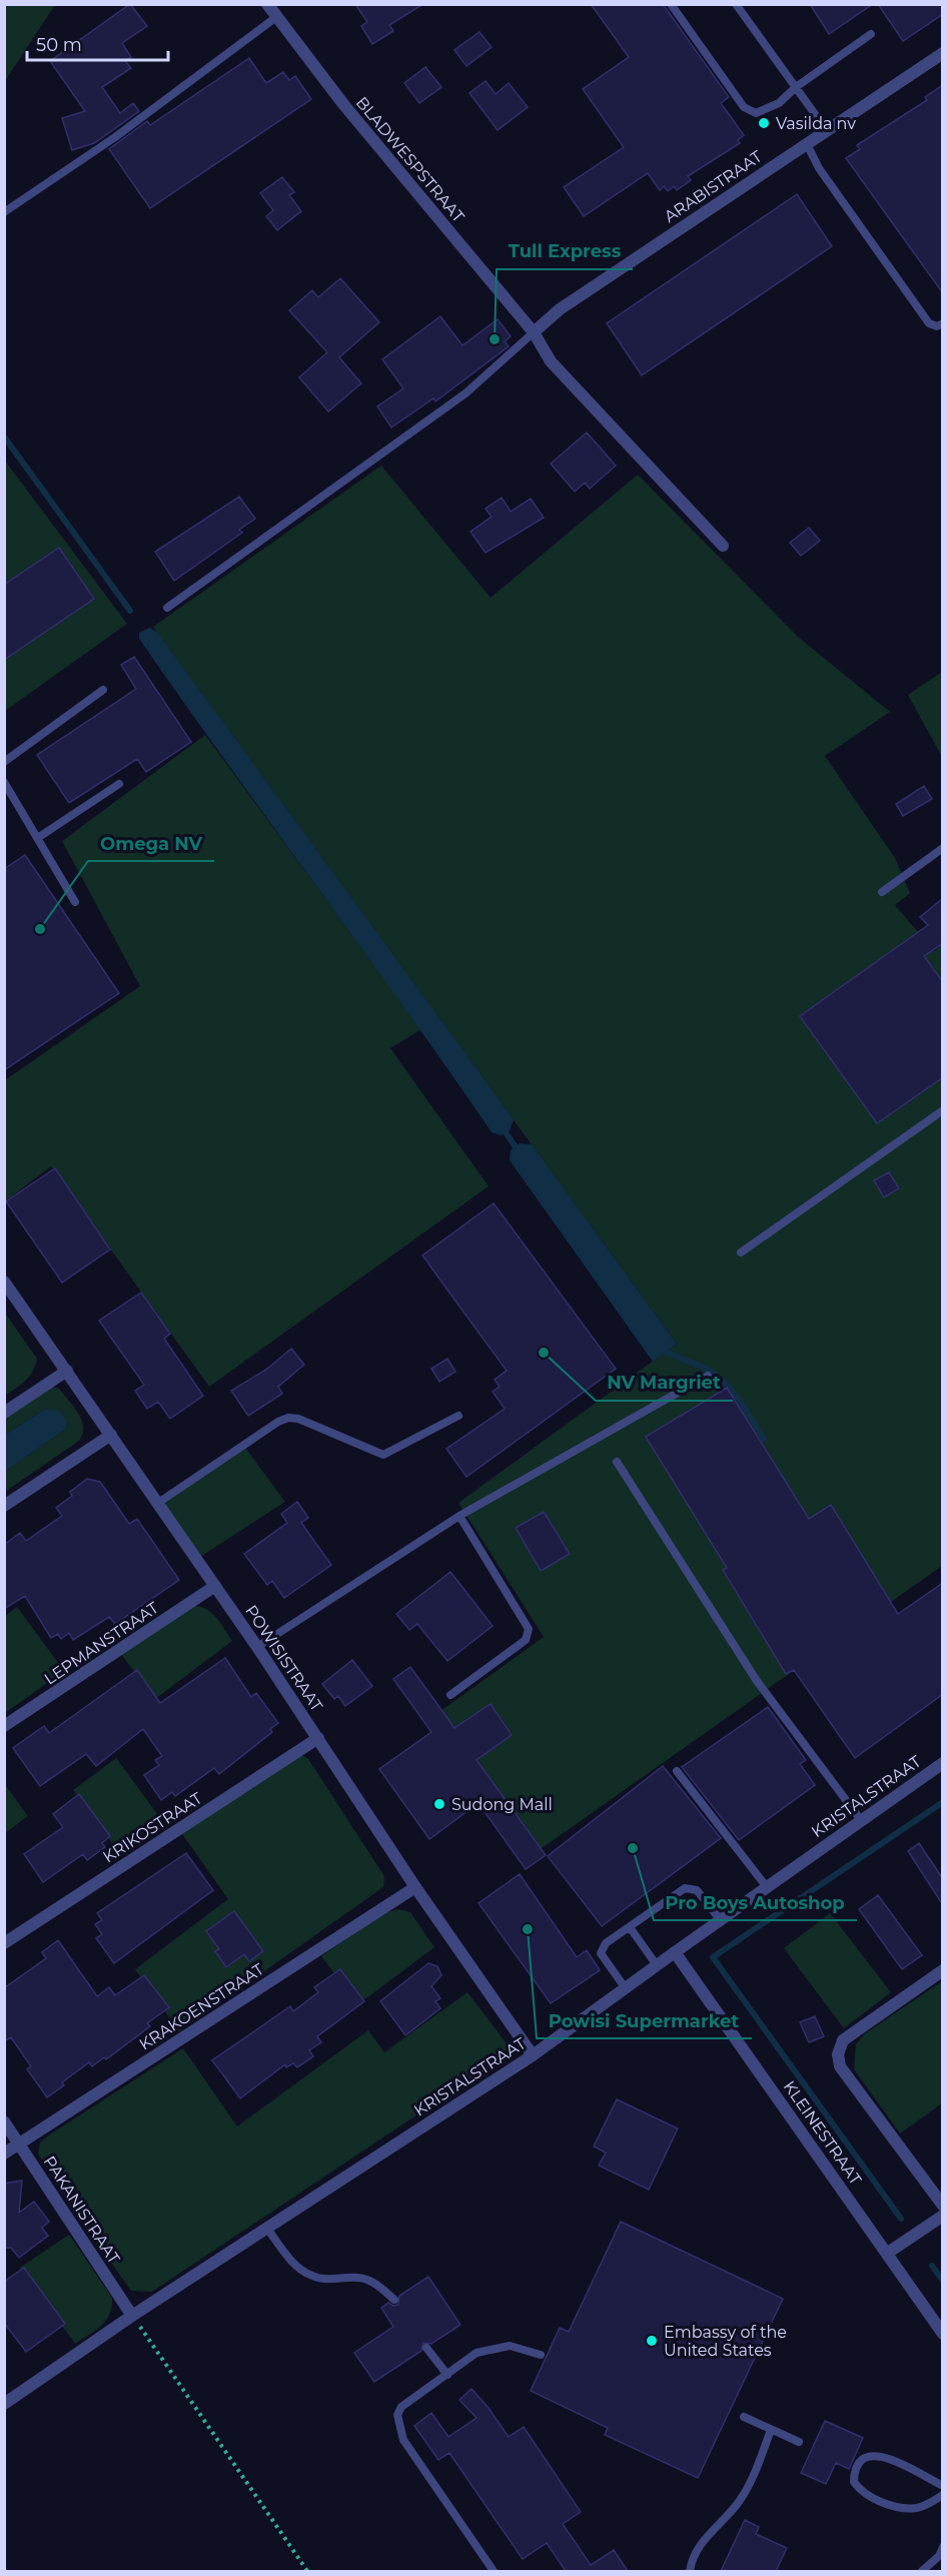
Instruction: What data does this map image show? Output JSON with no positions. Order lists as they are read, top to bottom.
{
  "streets": {
    "street": [
      "BLADWESPSTRAAT",
      "ARABISTRAAT",
      "LEPMANSTRAAT",
      "POWISISTRAAT",
      "KRISTALSTRAAT",
      "KRIKOSTRAAT",
      "KRAKOENSTRAAT",
      "KLEINESTRAAT",
      "PAKANISTRAAT"
    ]
  },
  "crossings": [
    ["BLADWESPSTRAAT", "ARABISTRAAT"],
    ["LEPMANSTRAAT", "POWISISTRAAT"],
    ["POWISISTRAAT", "KRISTALSTRAAT"],
    ["POWISISTRAAT", "KRIKOSTRAAT"],
    ["POWISISTRAAT", "KRAKOENSTRAAT"],
    ["KRISTALSTRAAT", "KLEINESTRAAT"],
    ["KRISTALSTRAAT", "PAKANISTRAAT"],
    ["KRAKOENSTRAAT", "PAKANISTRAAT"]
  ],
  "places": [
    "Vasilda nv",
    "Tull Express",
    "Omega NV",
    "NV Margriet",
    "Sudong Mall",
    "Pro Boys Autoshop",
    "Powisi Supermarket",
    "Embassy of the United States"
  ],
  "scale_bar": "50 m"
}
